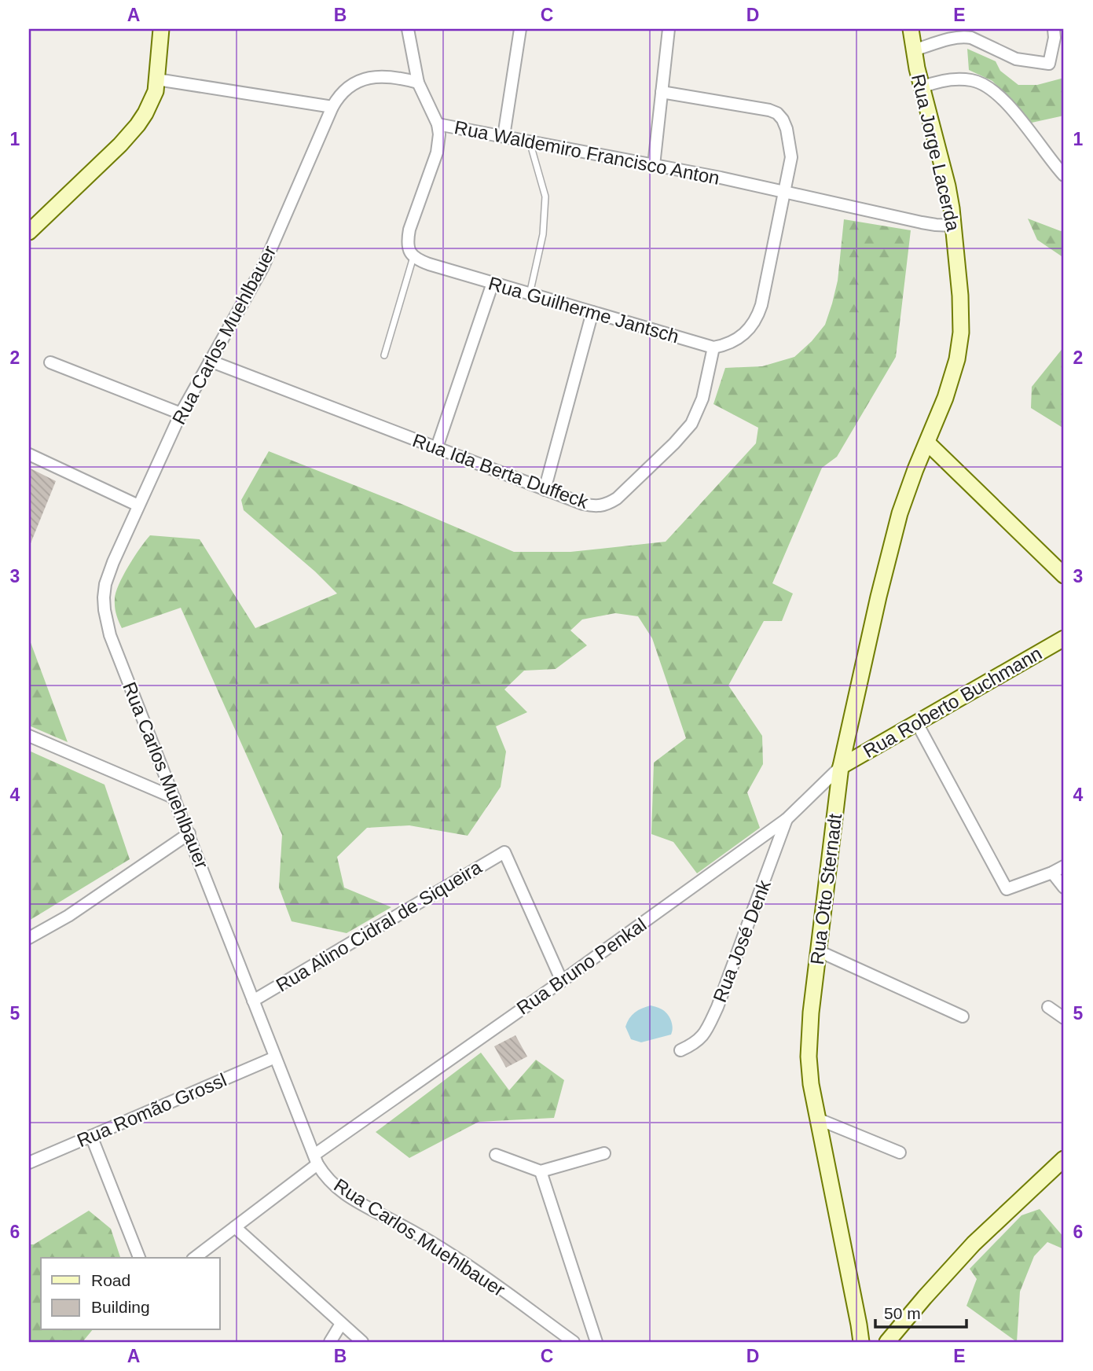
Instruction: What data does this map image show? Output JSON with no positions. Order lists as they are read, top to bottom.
{
  "streets": {
    "main road": ["Rua Jorge Lacerda", "Rua Roberto Buchmann", "Rua Otto Sternadt"],
    "street": [
      "Rua Waldemiro Francisco Anton",
      "Rua Guilherme Jantsch",
      "Rua Carlos Muehlbauer",
      "Rua Ida Berta Duffeck",
      "Rua Alino Cidral de Siqueira",
      "Rua José Denk",
      "Rua Bruno Penkal",
      "Rua Romão Grossl"
    ]
  },
  "crossings": [
    ["Rua Waldemiro Francisco Anton", "Rua Jorge Lacerda"],
    ["Rua Jorge Lacerda", "Rua Otto Sternadt"],
    ["Rua Guilherme Jantsch", "Rua Ida Berta Duffeck"],
    ["Rua Carlos Muehlbauer", "Rua Ida Berta Duffeck"],
    ["Rua Carlos Muehlbauer", "Rua Alino Cidral de Siqueira"],
    ["Rua Carlos Muehlbauer", "Rua Bruno Penkal"],
    ["Rua Carlos Muehlbauer", "Rua Romão Grossl"],
    ["Rua Roberto Buchmann", "Rua Otto Sternadt"],
    ["Rua Roberto Buchmann", "Rua Bruno Penkal"],
    ["Rua Otto Sternadt", "Rua Bruno Penkal"],
    ["Rua Alino Cidral de Siqueira", "Rua Bruno Penkal"],
    ["Rua José Denk", "Rua Bruno Penkal"]
  ],
  "legend": ["Road", "Building"],
  "scale_bar": "50 m",
  "grid": {
    "columns": [
      "A",
      "B",
      "C",
      "D",
      "E"
    ],
    "rows": [
      "1",
      "2",
      "3",
      "4",
      "5",
      "6"
    ]
  }
}
